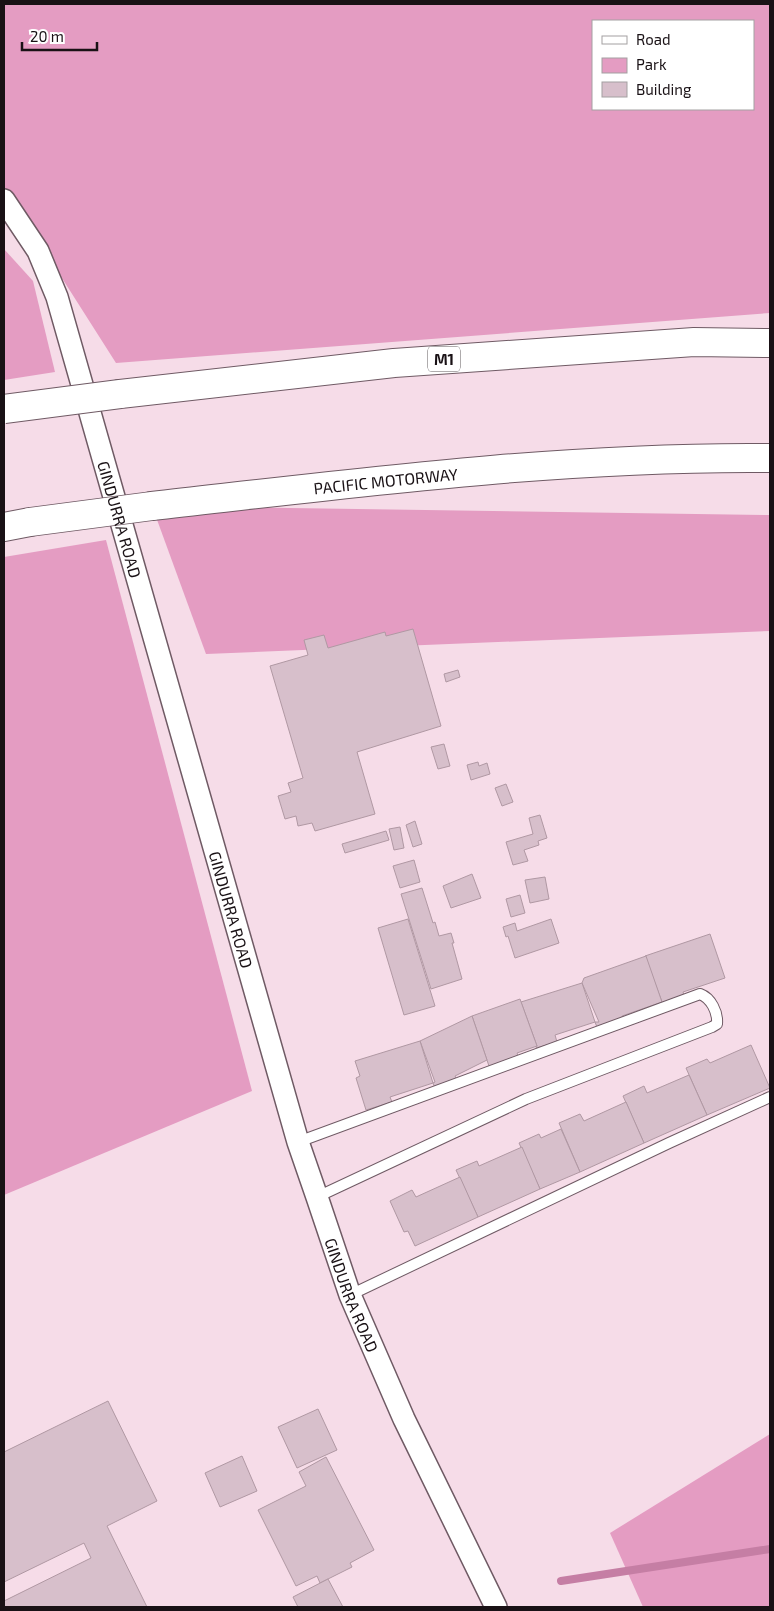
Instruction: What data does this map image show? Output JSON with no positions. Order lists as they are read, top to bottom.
{
  "streets": {
    "highway": ["M1", "PACIFIC MOTORWAY"],
    "street": ["GINDURRA ROAD"]
  },
  "legend": ["Road", "Park", "Building"],
  "scale_bar": "20 m"
}
